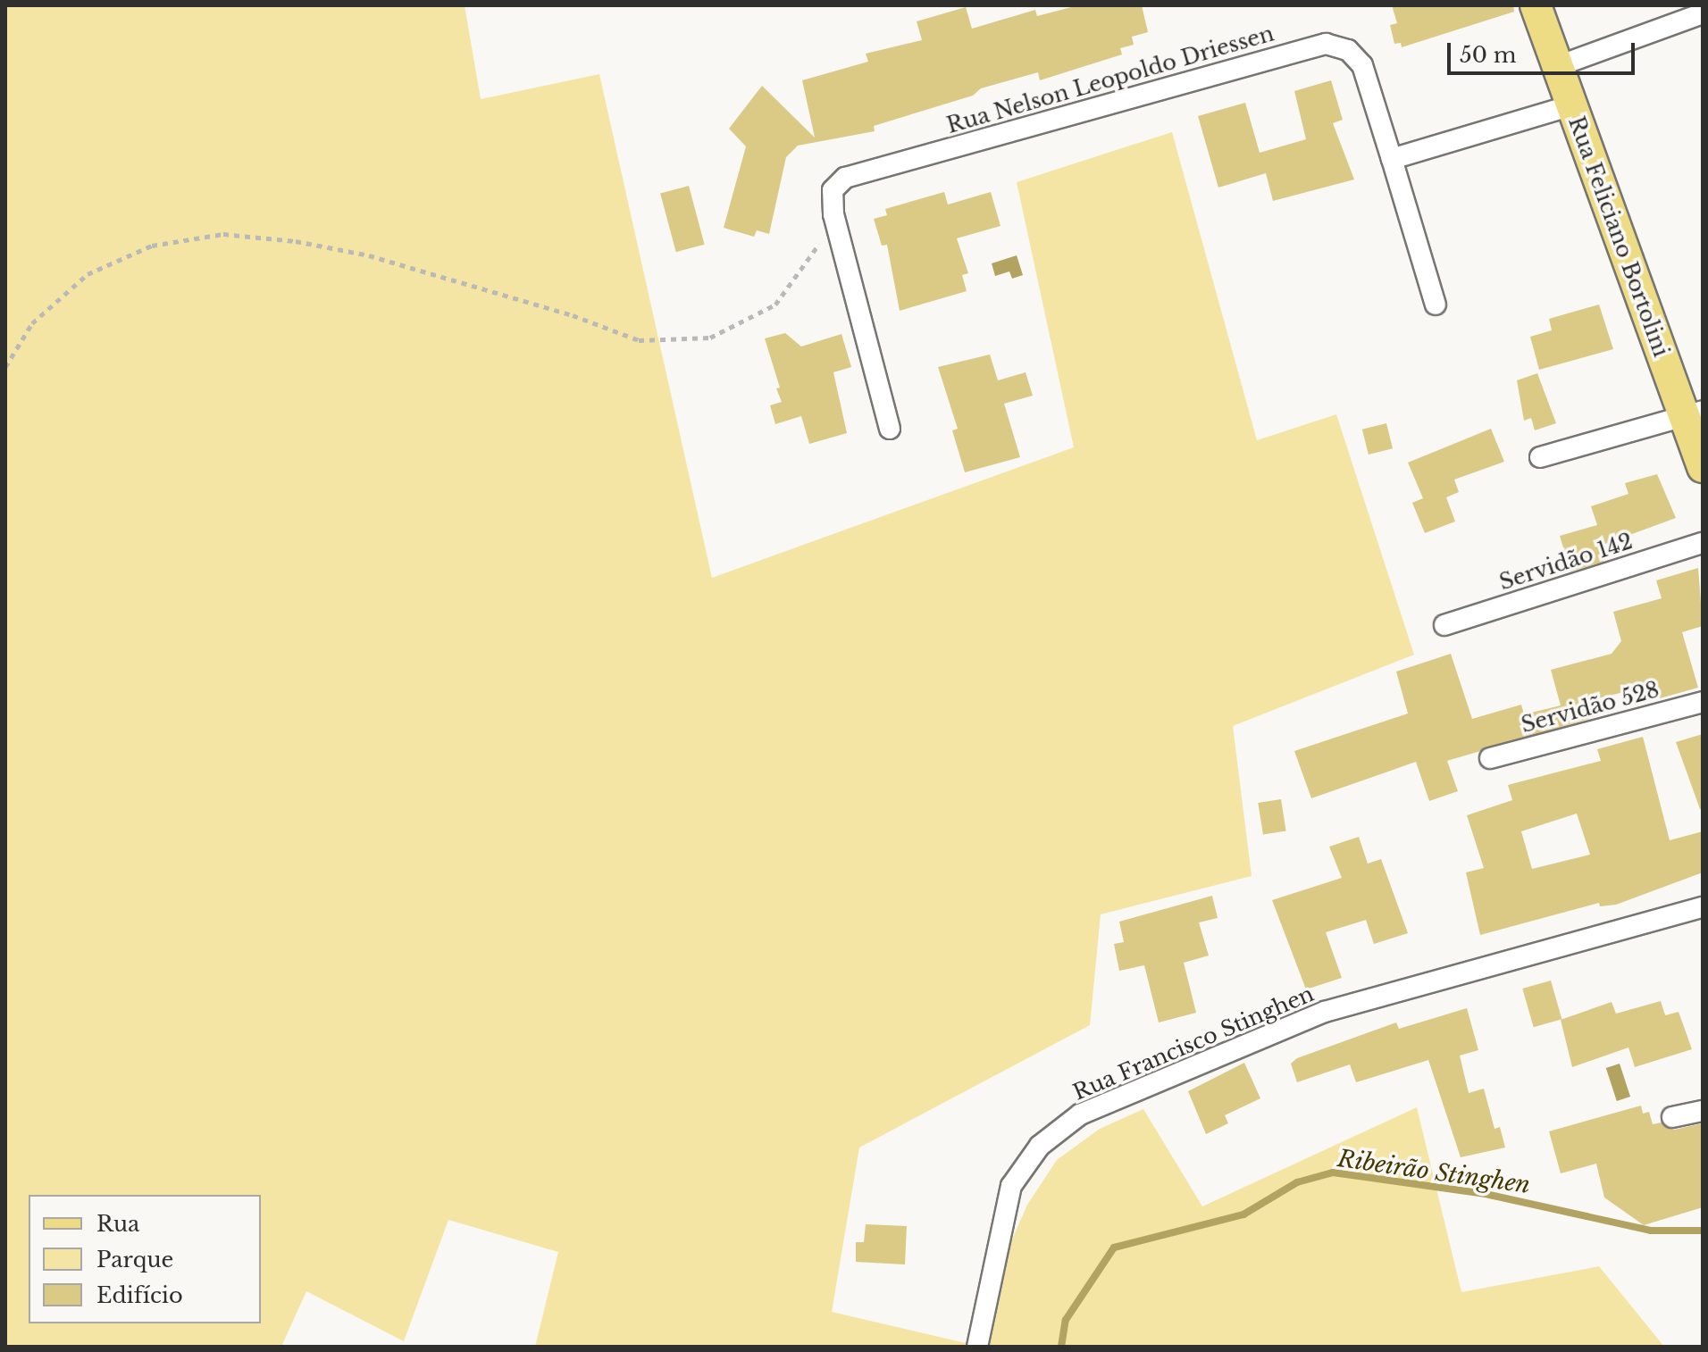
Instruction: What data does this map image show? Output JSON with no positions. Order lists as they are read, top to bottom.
{
  "streets": {
    "main road": ["Rua Feliciano Bortolini"],
    "street": [
      "Rua Nelson Leopoldo Driessen",
      "Servidão 142",
      "Servidão 528",
      "Rua Francisco Stinghen"
    ]
  },
  "water": ["Ribeirão Stinghen"],
  "legend": ["Rua", "Parque", "Edifício"],
  "scale_bar": "50 m"
}
